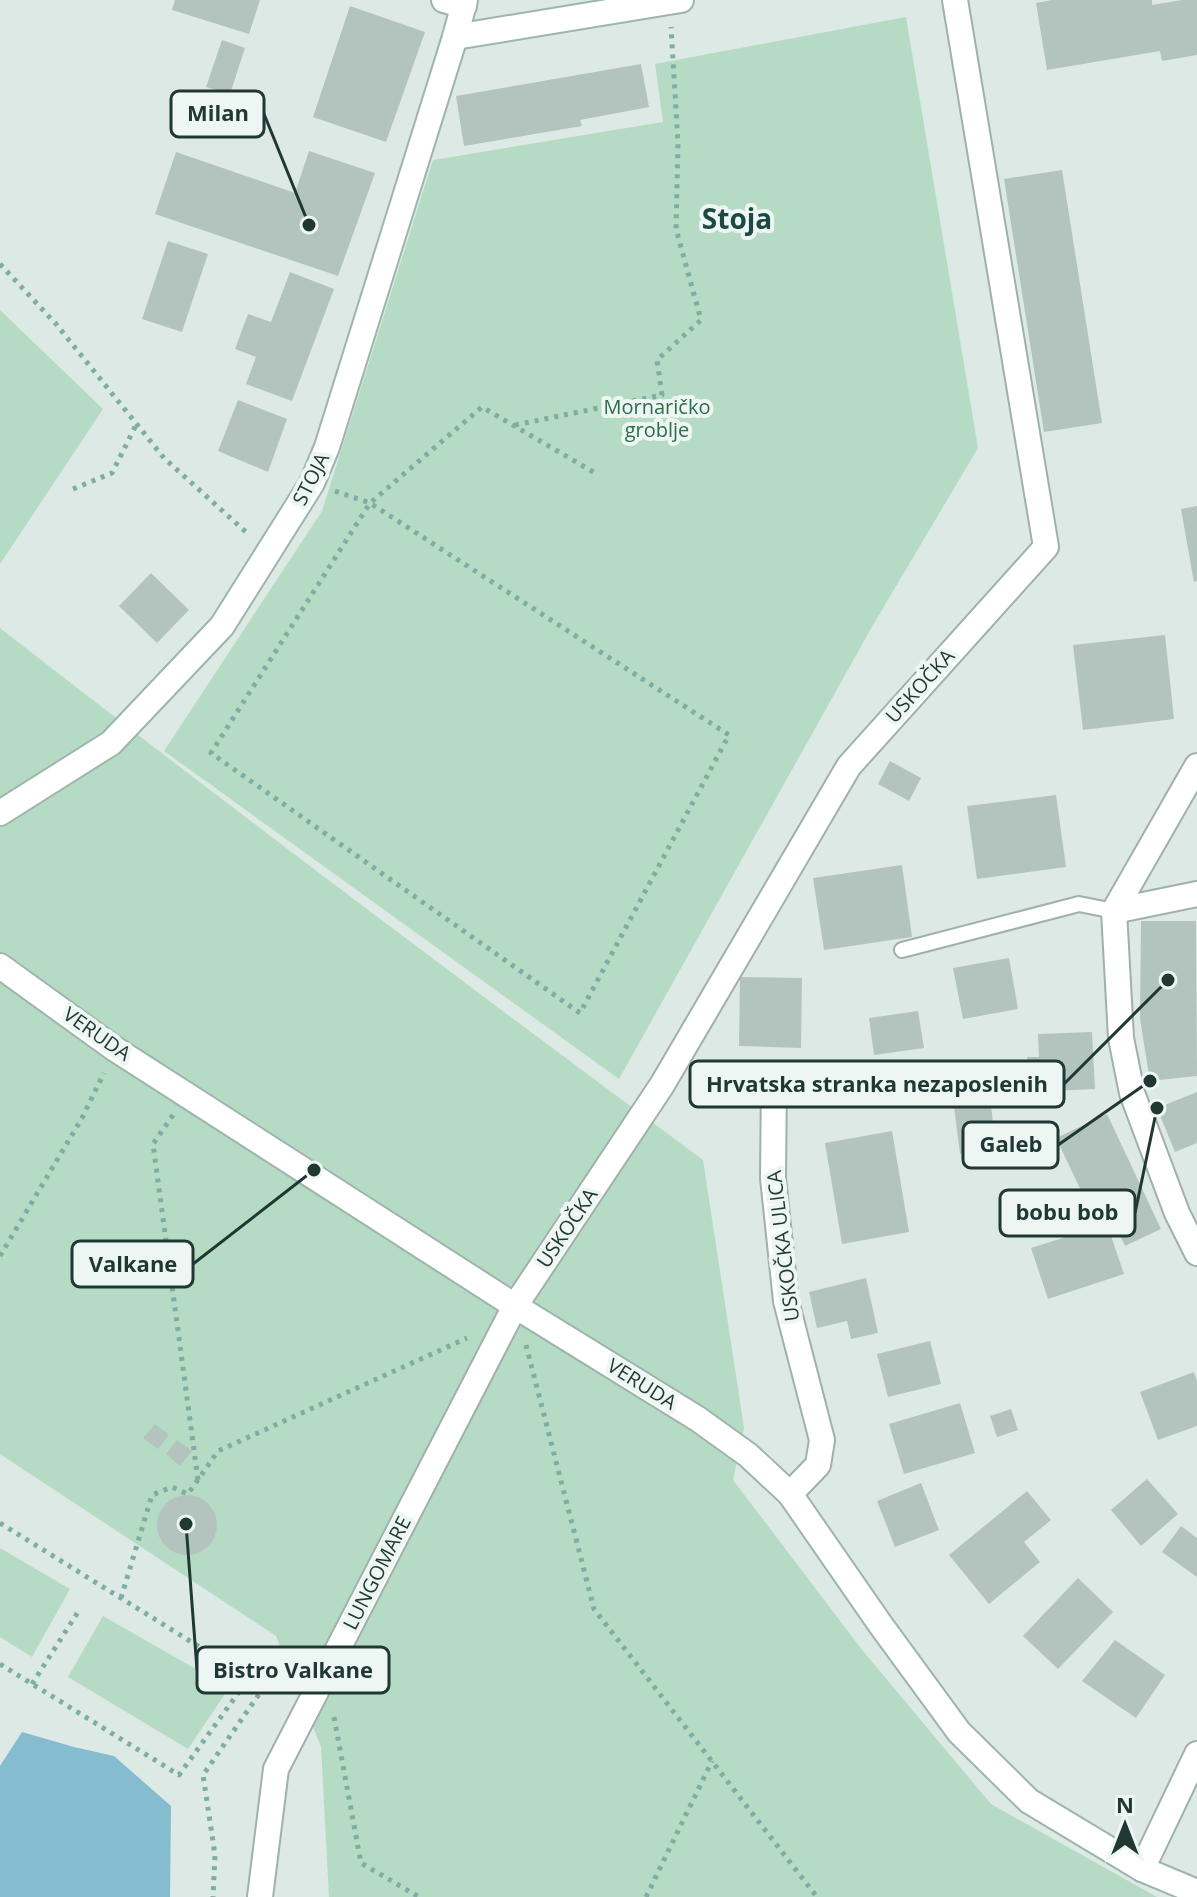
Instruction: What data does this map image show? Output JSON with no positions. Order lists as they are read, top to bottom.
{
  "streets": {
    "street": [
      "STOJA",
      "USKOČKA",
      "VERUDA",
      "USKOČKA ULICA",
      "LUNGOMARE"
    ]
  },
  "crossings": [
    ["USKOČKA", "VERUDA"],
    ["USKOČKA", "LUNGOMARE"],
    ["VERUDA", "USKOČKA ULICA"],
    ["VERUDA", "LUNGOMARE"]
  ],
  "districts": ["Stoja"],
  "parks": ["Mornaričko groblje"],
  "places": [
    "Milan",
    "Hrvatska stranka nezaposlenih",
    "Galeb",
    "bobu bob",
    "Valkane",
    "Bistro Valkane"
  ],
  "north": "top"
}
